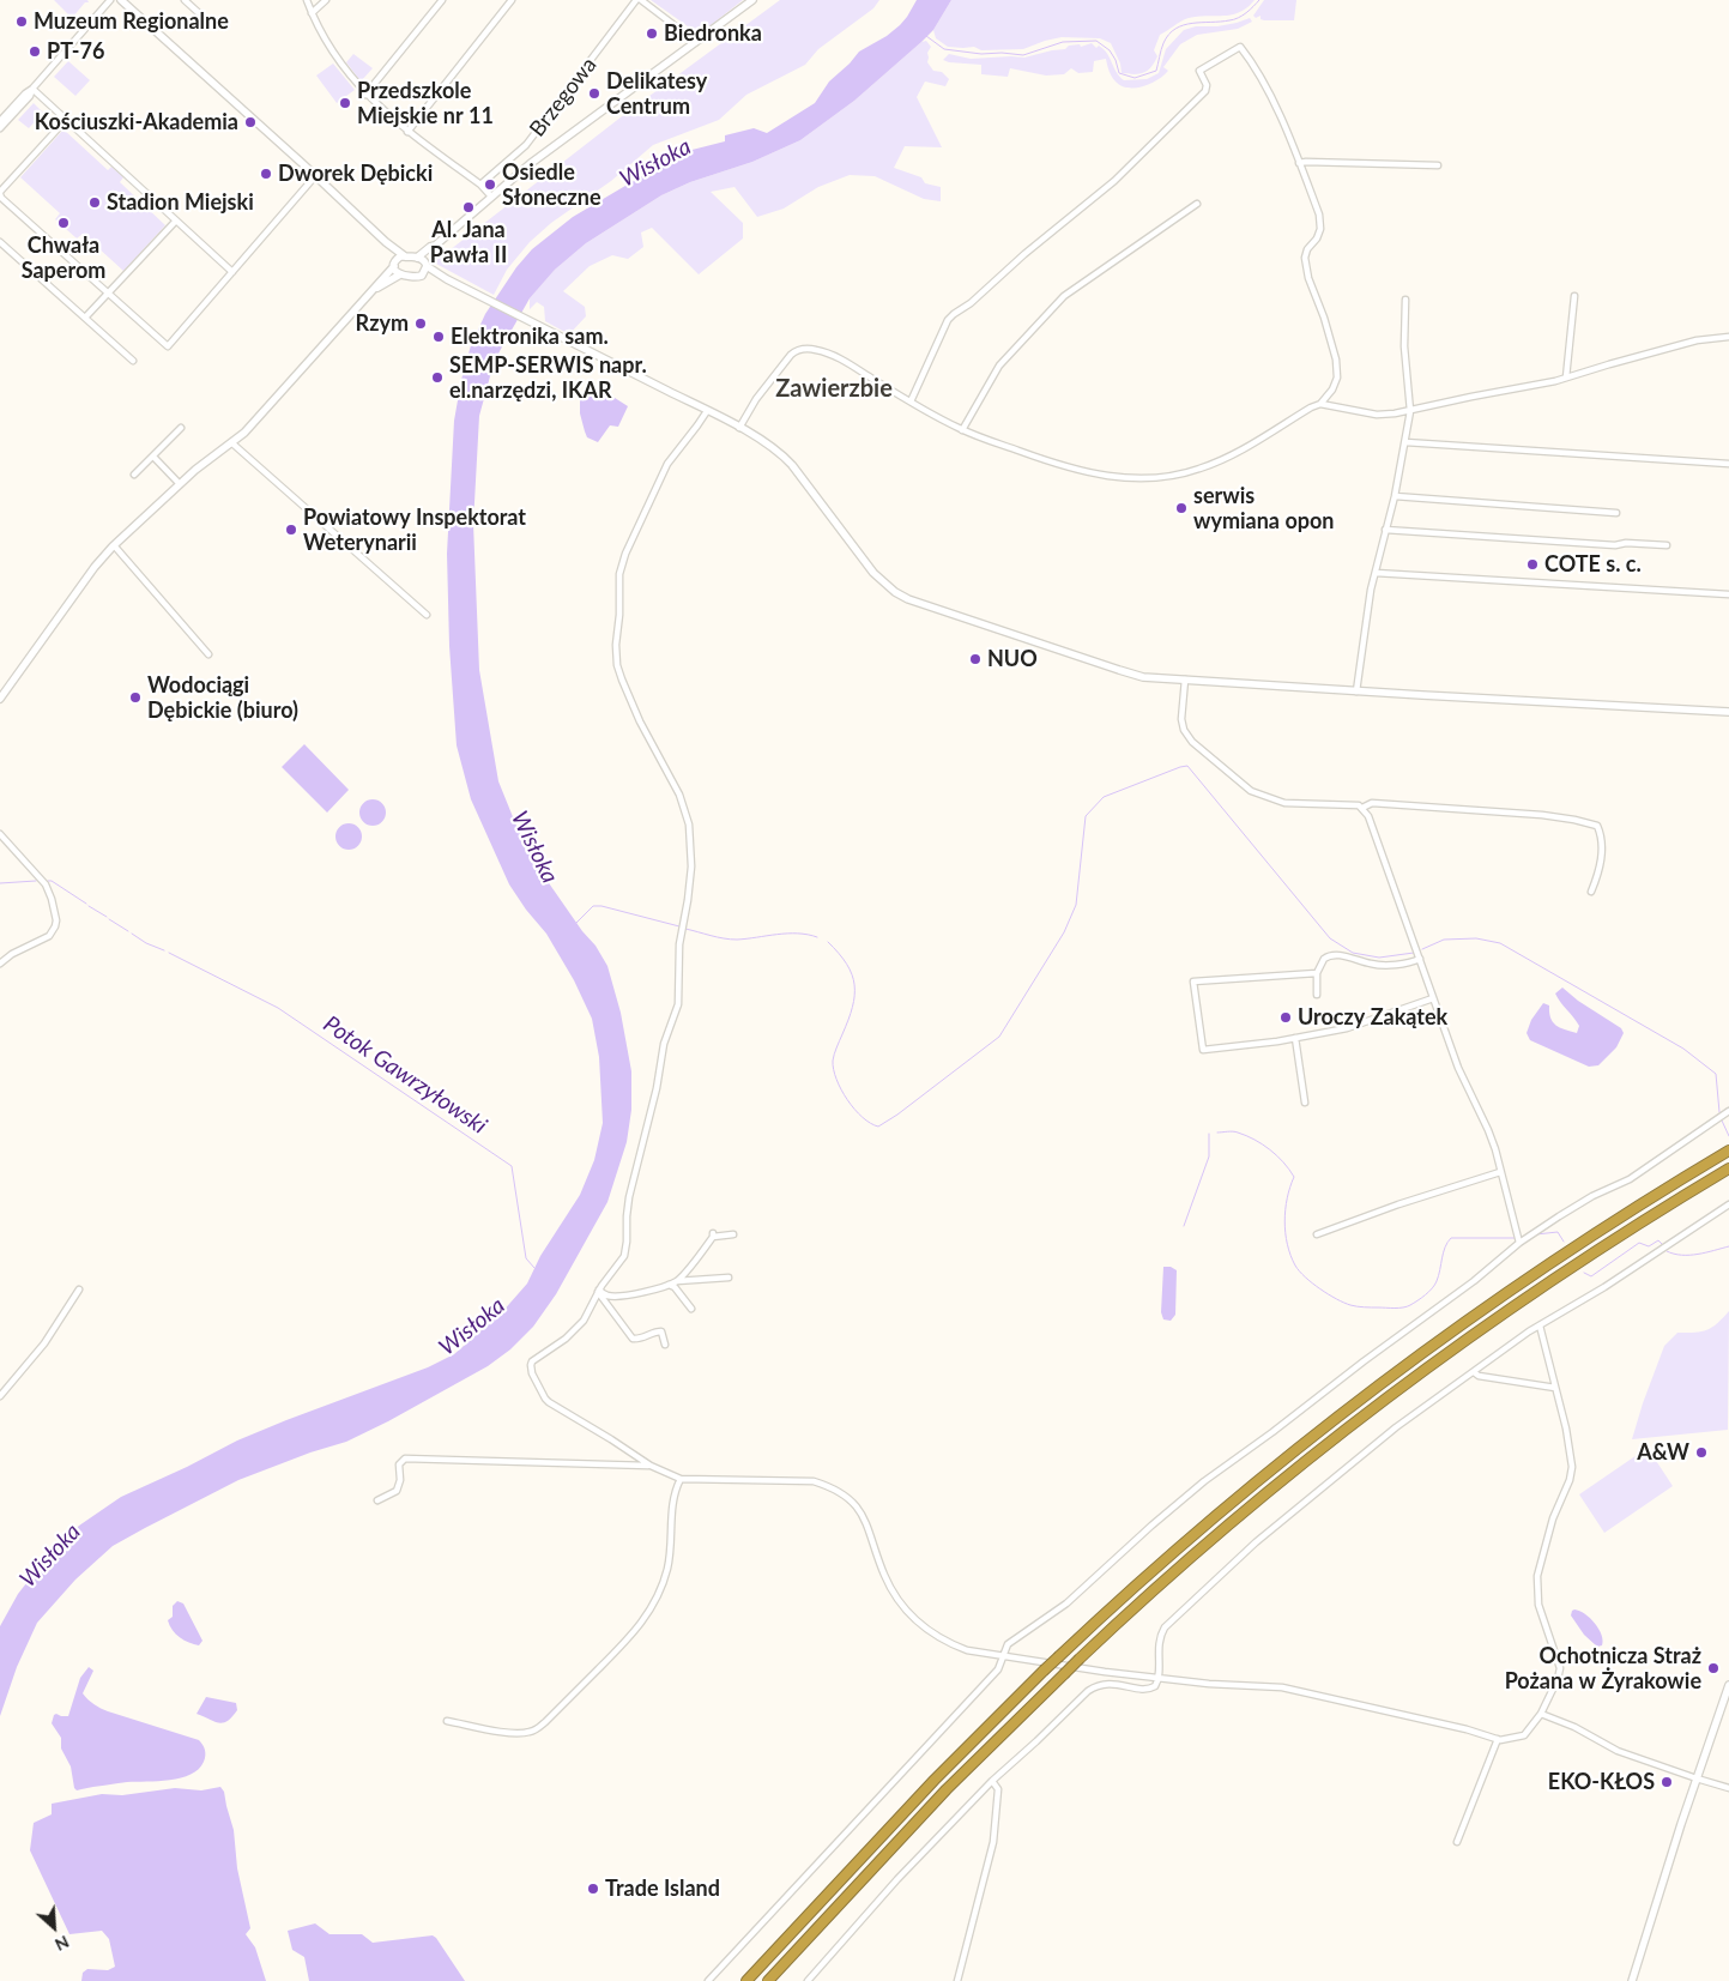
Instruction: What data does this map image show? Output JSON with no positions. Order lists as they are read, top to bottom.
{
  "streets": {
    "street": ["Brzegowa"]
  },
  "districts": ["Zawierzbie"],
  "water": ["Wisłoka", "Potok Gawrzyłowski"],
  "places": [
    "Muzeum Regionalne",
    "Biedronka",
    "PT-76",
    "Delikatesy Centrum",
    "Przedszkole Miejskie nr 11",
    "Kościuszki-Akademia",
    "Dworek Dębicki",
    "Osiedle Słoneczne",
    "Stadion Miejski",
    "Al. Jana Pawła II",
    "Chwała Saperom",
    "Rzym",
    "Elektronika sam.",
    "SEMP-SERWIS napr. el.narzędzi, IKAR",
    "serwis wymiana opon",
    "Powiatowy Inspektorat Weterynarii",
    "COTE s. c.",
    "NUO",
    "Wodociągi Dębickie (biuro)",
    "Uroczy Zakątek",
    "A&W",
    "Ochotnicza Straż Pożana w Żyrakowie",
    "EKO-KŁOS",
    "Trade Island"
  ],
  "north": "bottom right"
}
